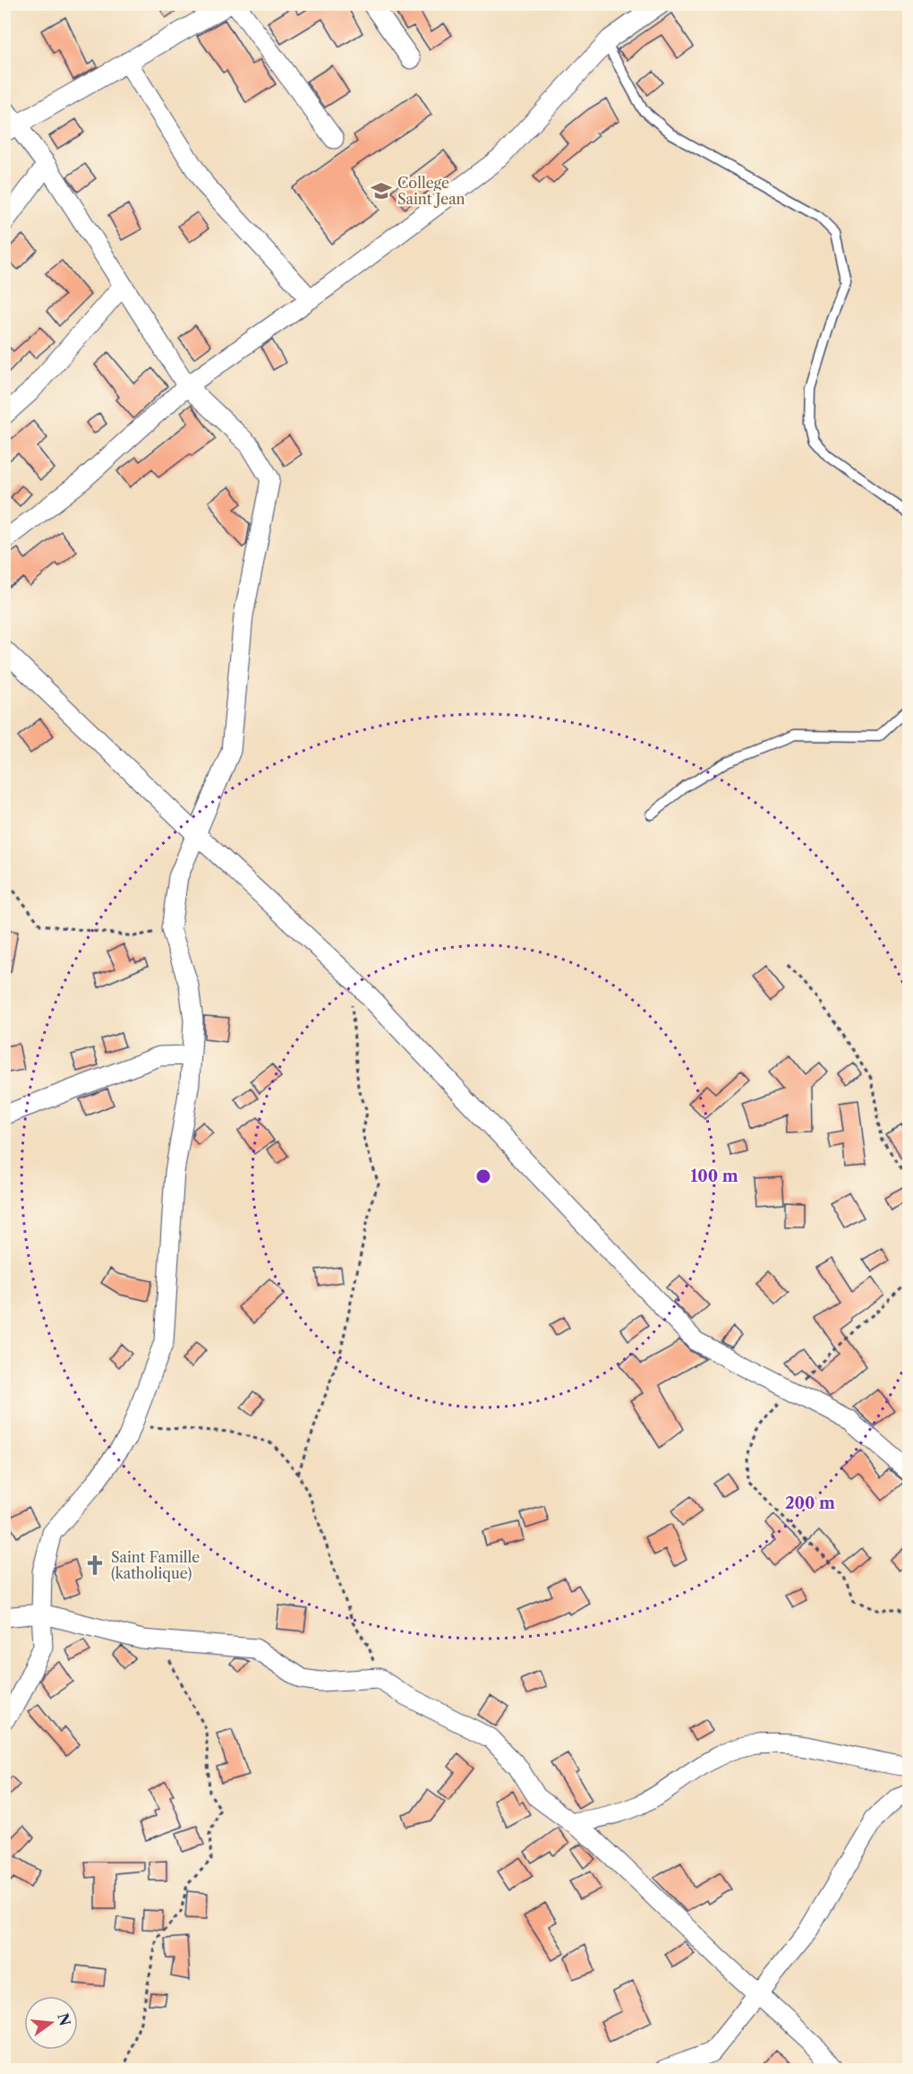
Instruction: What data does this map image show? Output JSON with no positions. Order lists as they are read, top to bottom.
{
  "places": {
    "school or university": ["College Saint Jean"],
    "church": ["Saint Famille (katholique)"]
  },
  "north": "right",
  "rings": ["100 m", "200 m"]
}
